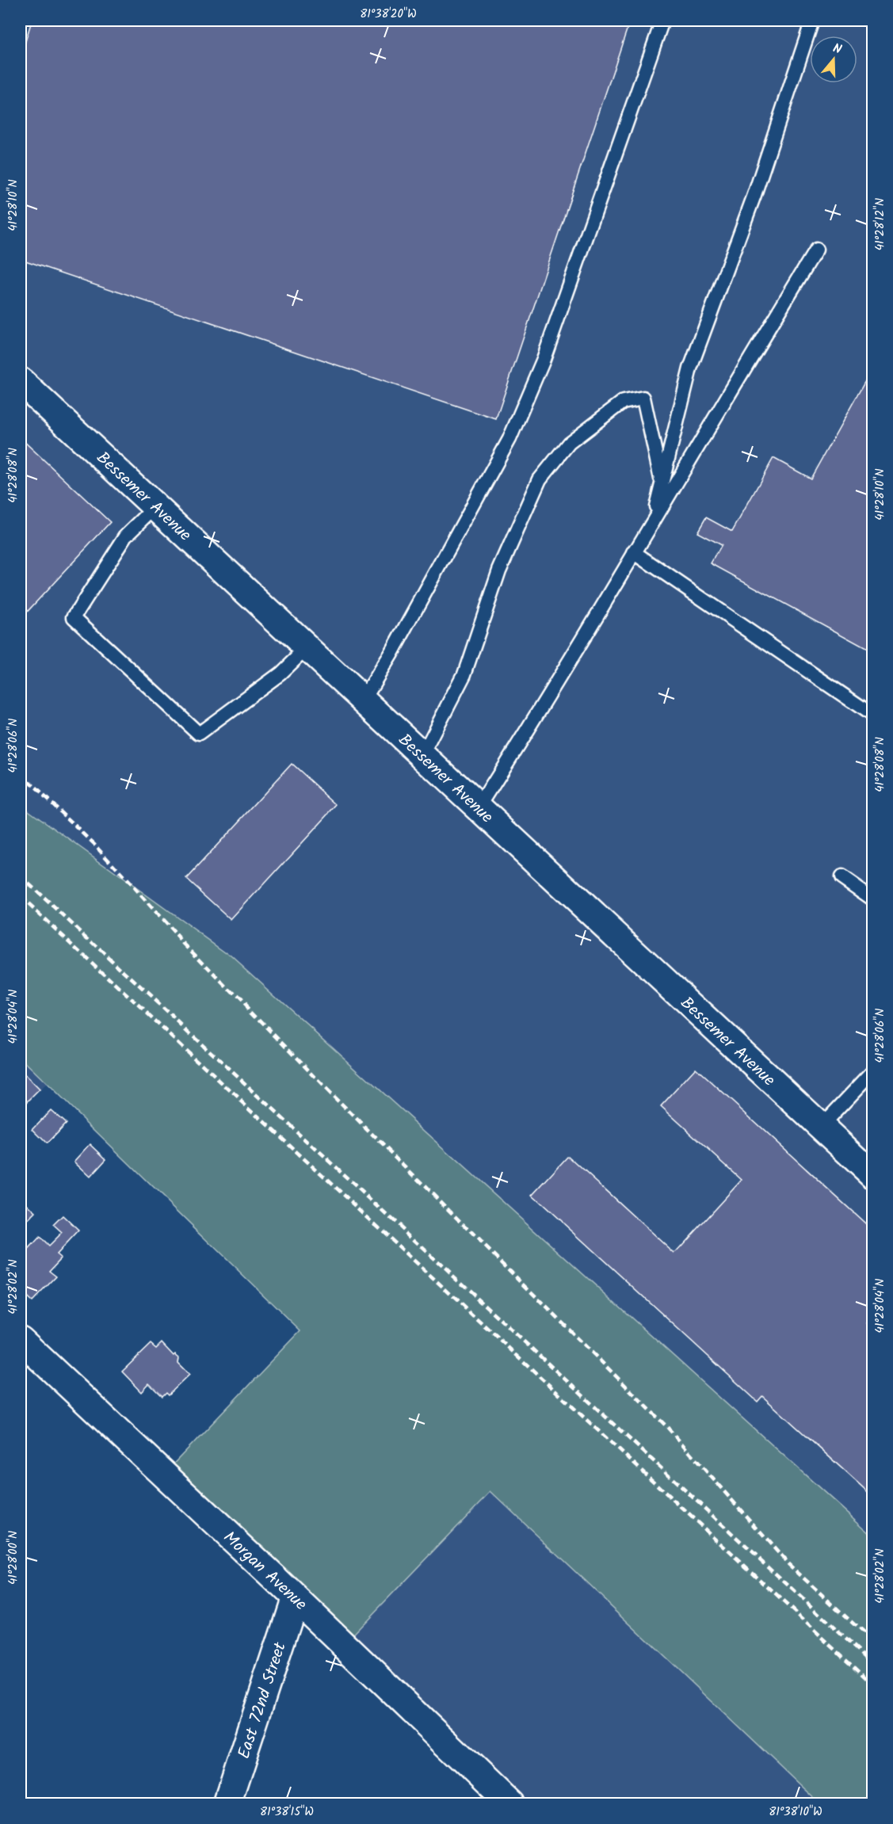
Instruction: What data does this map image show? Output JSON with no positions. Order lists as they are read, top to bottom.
{
  "streets": {
    "street": ["Bessemer Avenue", "Morgan Avenue", "East 72nd Street"]
  },
  "crossings": [
    ["Morgan Avenue", "East 72nd Street"]
  ],
  "north": "top",
  "coordinates": [
    "81°38'20\"W",
    "41°28'10\"N",
    "41°28'12\"N",
    "41°28'08\"N",
    "41°28'06\"N",
    "41°28'04\"N",
    "41°28'02\"N",
    "41°28'00\"N",
    "81°38'15\"W",
    "81°38'10\"W"
  ]
}
